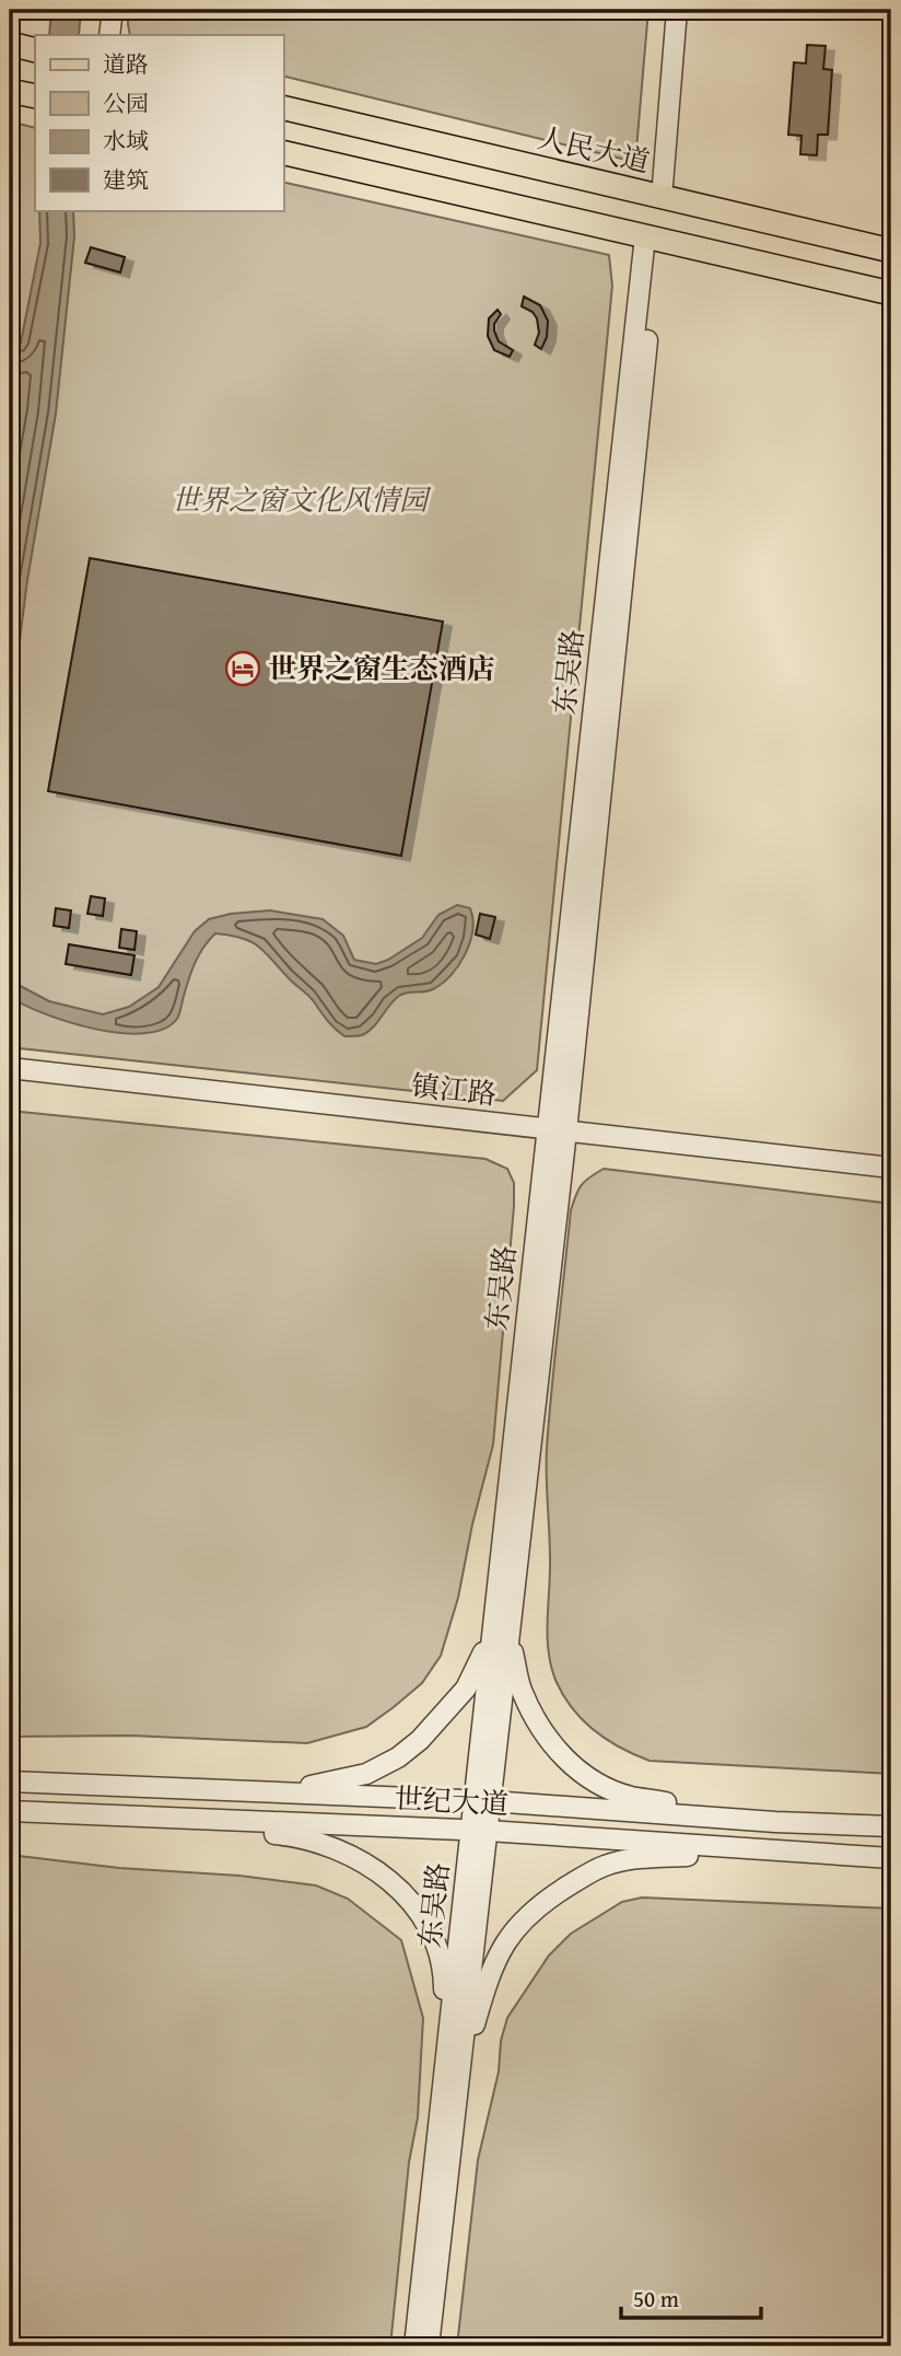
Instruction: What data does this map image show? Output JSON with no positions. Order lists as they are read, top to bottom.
{
  "streets": {
    "main road": ["人民大道"],
    "street": ["东吴路", "镇江路", "世纪大道"]
  },
  "crossings": [
    ["东吴路", "镇江路"],
    ["东吴路", "世纪大道"]
  ],
  "parks": ["世界之窗文化风情园"],
  "places": {
    "hotel": ["世界之窗生态酒店"]
  },
  "legend": [
    "道路",
    "公园",
    "水域",
    "建筑"
  ],
  "scale_bar": "50 m"
}
